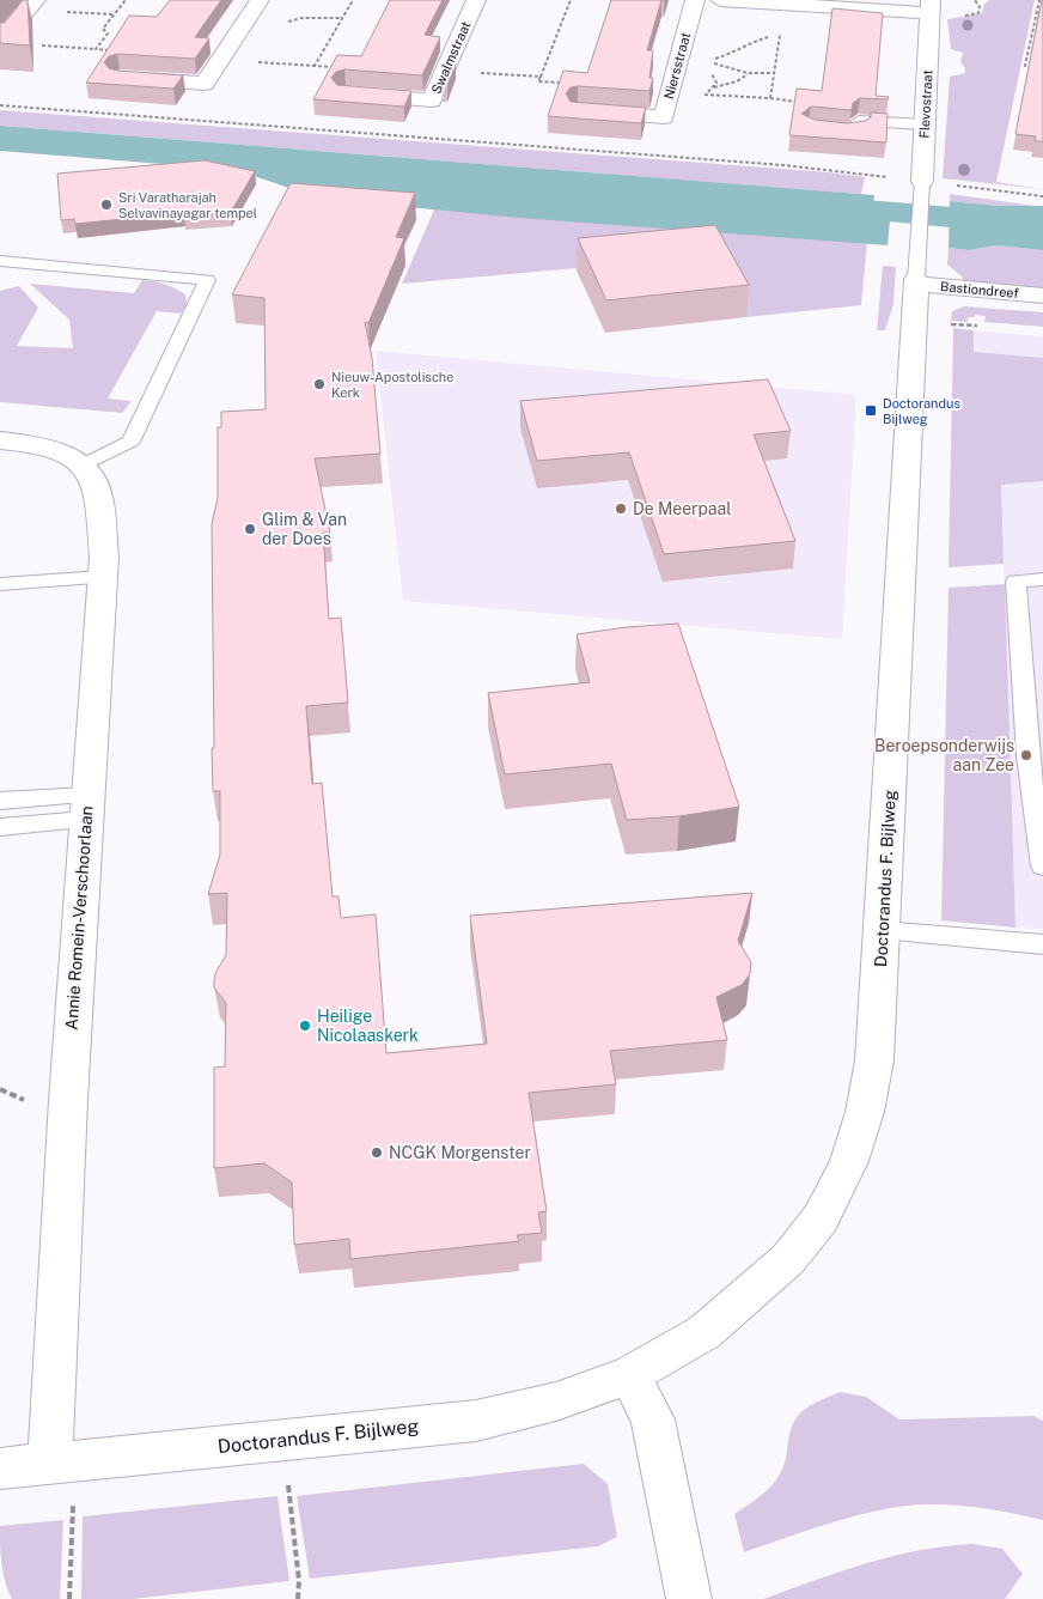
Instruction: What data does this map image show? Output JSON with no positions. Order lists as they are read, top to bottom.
{
  "streets": {
    "street": [
      "Swalmstraat",
      "Niersstraat",
      "Flevostraat",
      "Bastiondreef",
      "Doctorandus F. Bijlweg",
      "Annie Romein-Verschoorlaan"
    ]
  },
  "crossings": [
    ["Flevostraat", "Doctorandus F. Bijlweg"],
    ["Bastiondreef", "Doctorandus F. Bijlweg"],
    ["Doctorandus F. Bijlweg", "Annie Romein-Verschoorlaan"]
  ],
  "places": {
    "other": [
      "Sri Varatharajah Selvavinayagar tempel",
      "Nieuw-Apostolische Kerk",
      "De Meerpaal",
      "Glim & Van der Does",
      "Beroepsonderwijs aan Zee",
      "Heilige Nicolaaskerk",
      "NCGK Morgenster"
    ],
    "transit": ["Doctorandus Bijlweg"]
  }
}
